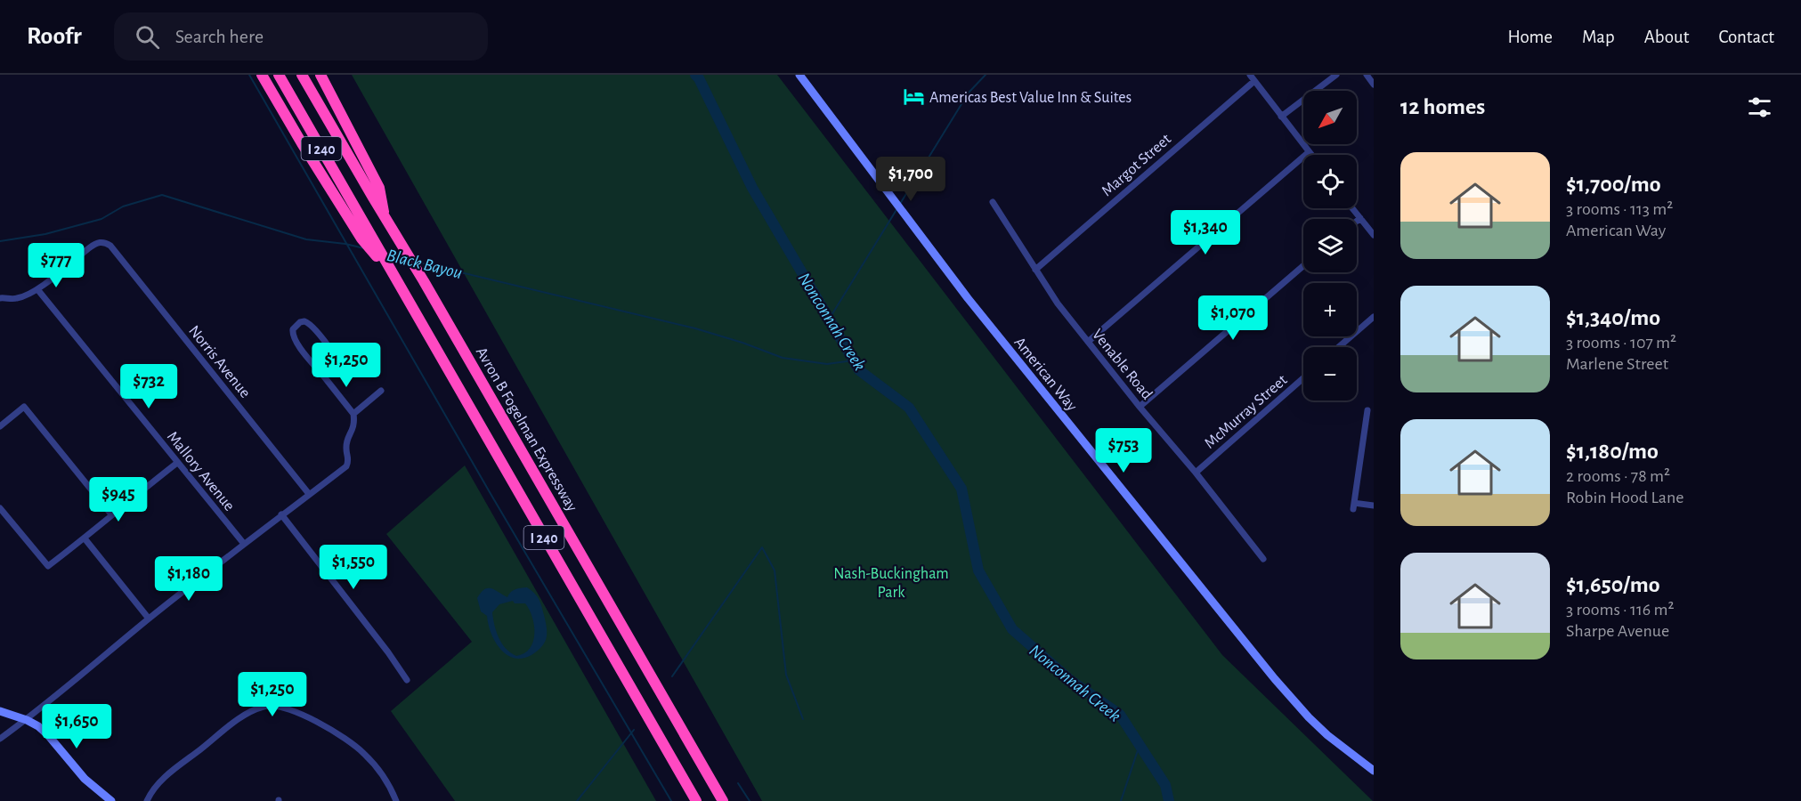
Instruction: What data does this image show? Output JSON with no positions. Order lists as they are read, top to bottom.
{
  "streets": {
    "highway": ["I 240", "Avron B Fogelman Expressway"],
    "main road": ["American Way"],
    "street": [
      "Margot Street",
      "Norris Avenue",
      "Venable Road",
      "McMurray Street",
      "Mallory Avenue"
    ]
  },
  "crossings": [
    ["Margot Street", "Venable Road"],
    ["Norris Avenue", "Mallory Avenue"],
    ["Venable Road", "McMurray Street"]
  ],
  "water": ["Black Bayou", "Nonconnah Creek"],
  "parks": ["Nash-Buckingham Park"],
  "places": {
    "hotel": ["Americas Best Value Inn & Suites"]
  },
  "north": "bottom left",
  "page": {
    "header": "Roofr",
    "search": "Search here",
    "nav": [
      "Home",
      "Map",
      "About",
      "Contact"
    ],
    "heading": "12 homes",
    "map_buttons": ["+", "−"],
    "list": [
      {
        "name": "$1,700/mo",
        "note": "3 rooms · 113 m² · American Way"
      },
      {
        "name": "$1,340/mo",
        "note": "3 rooms · 107 m² · Marlene Street"
      },
      {
        "name": "$1,180/mo",
        "note": "2 rooms · 78 m² · Robin Hood Lane"
      },
      {
        "name": "$1,650/mo",
        "note": "3 rooms · 116 m² · Sharpe Avenue"
      }
    ],
    "price": [
      "$1,700",
      "$1,340",
      "$777",
      "$1,070",
      "$1,250",
      "$732",
      "$753",
      "$945",
      "$1,550",
      "$1,180",
      "$1,250",
      "$1,650"
    ]
  }
}
